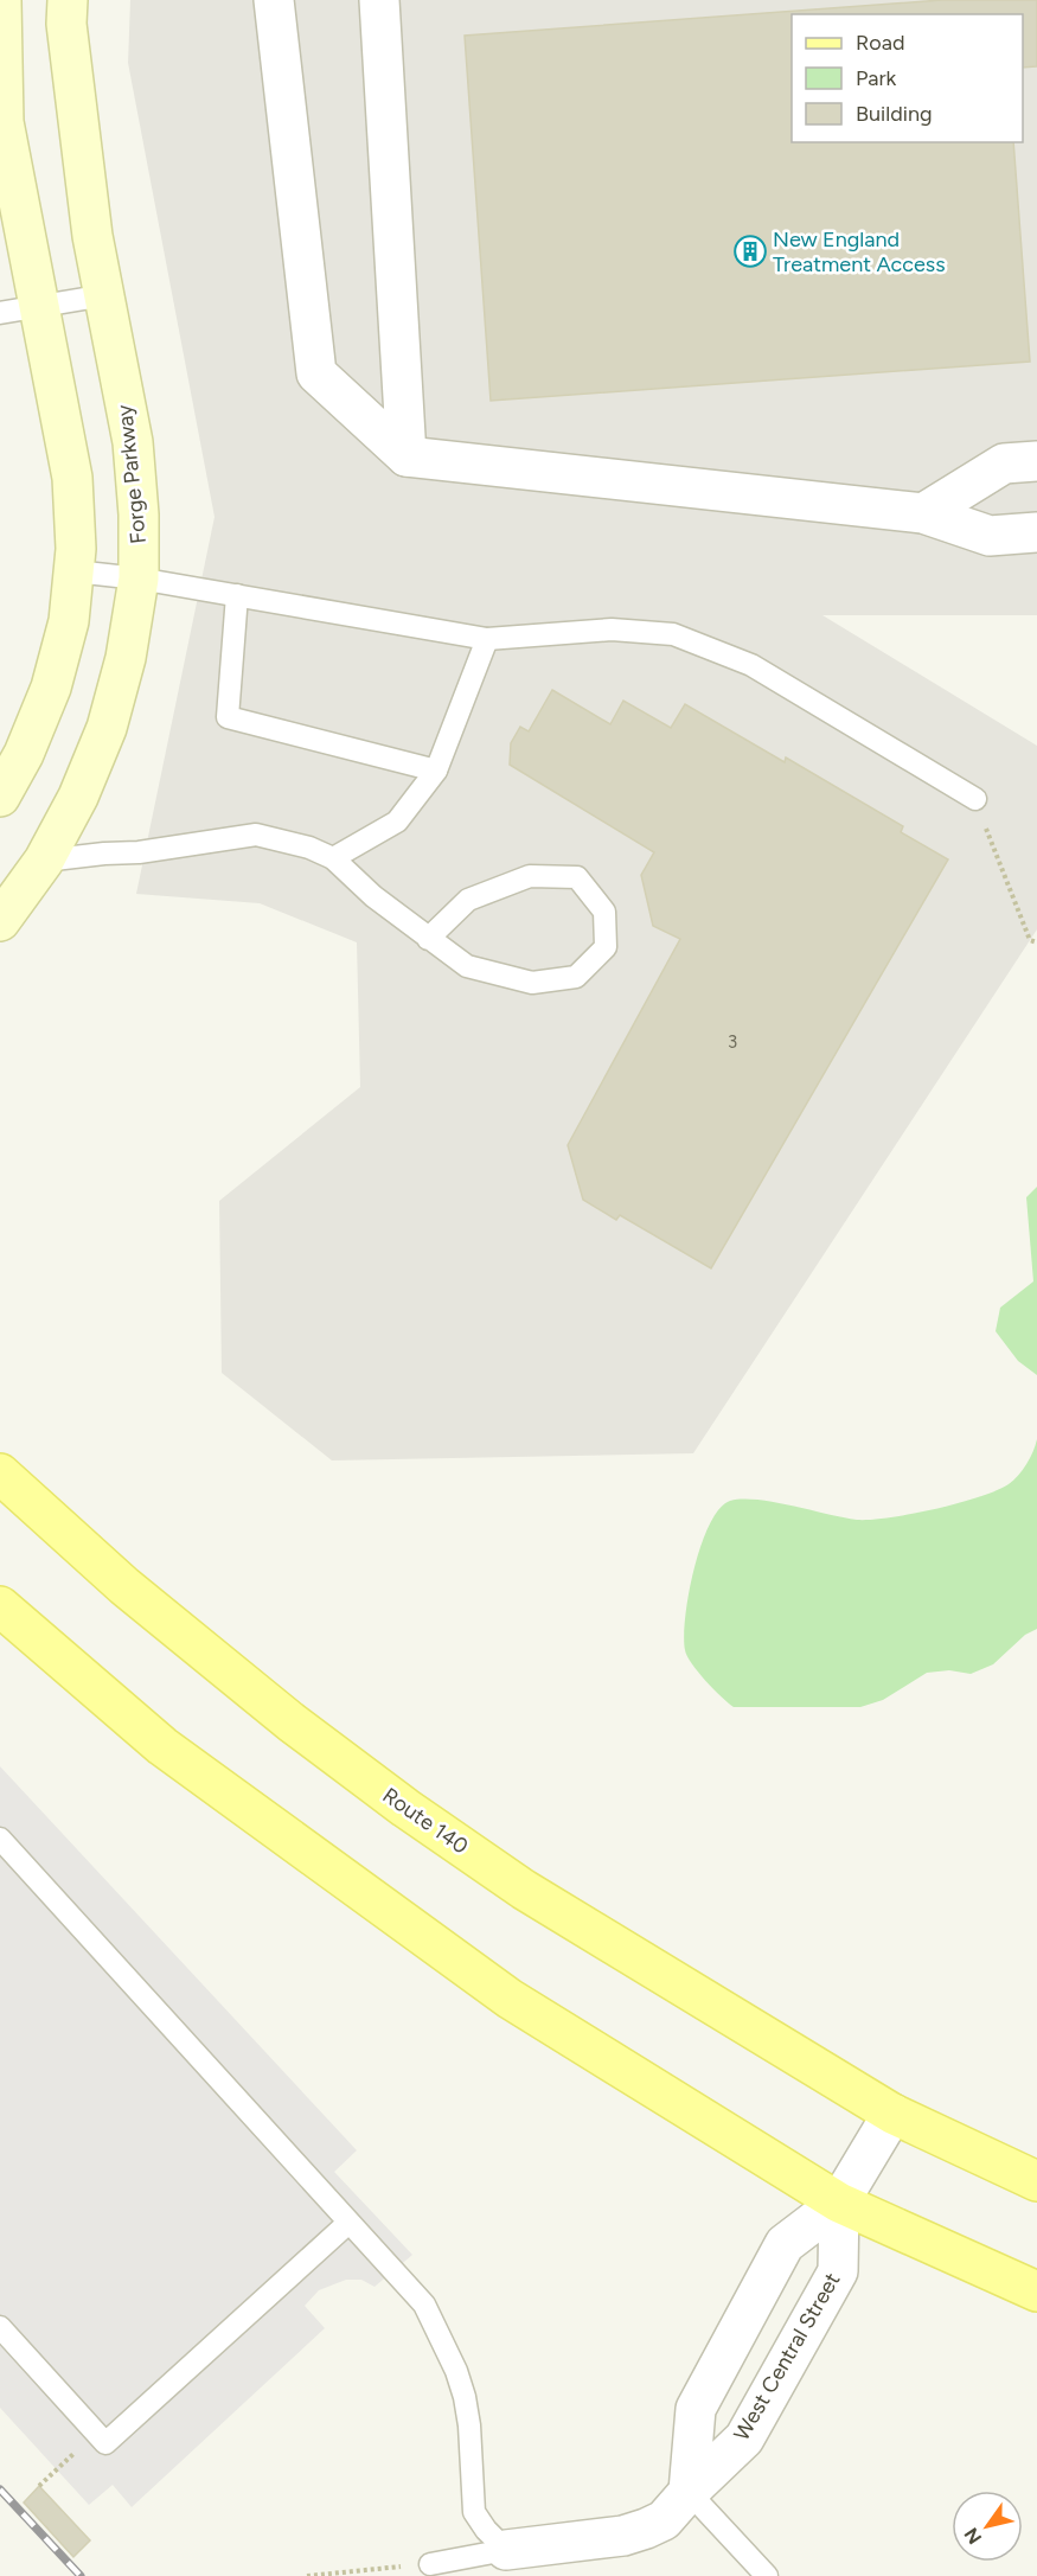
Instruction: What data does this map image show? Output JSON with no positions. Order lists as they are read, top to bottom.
{
  "streets": {
    "main road": ["Route 140"],
    "street": ["Forge Parkway", "West Central Street"]
  },
  "crossings": [
    ["Route 140", "West Central Street"]
  ],
  "places": {
    "building": ["New England Treatment Access"]
  },
  "house_numbers": ["3"],
  "legend": ["Road", "Park", "Building"],
  "north": "bottom left"
}
